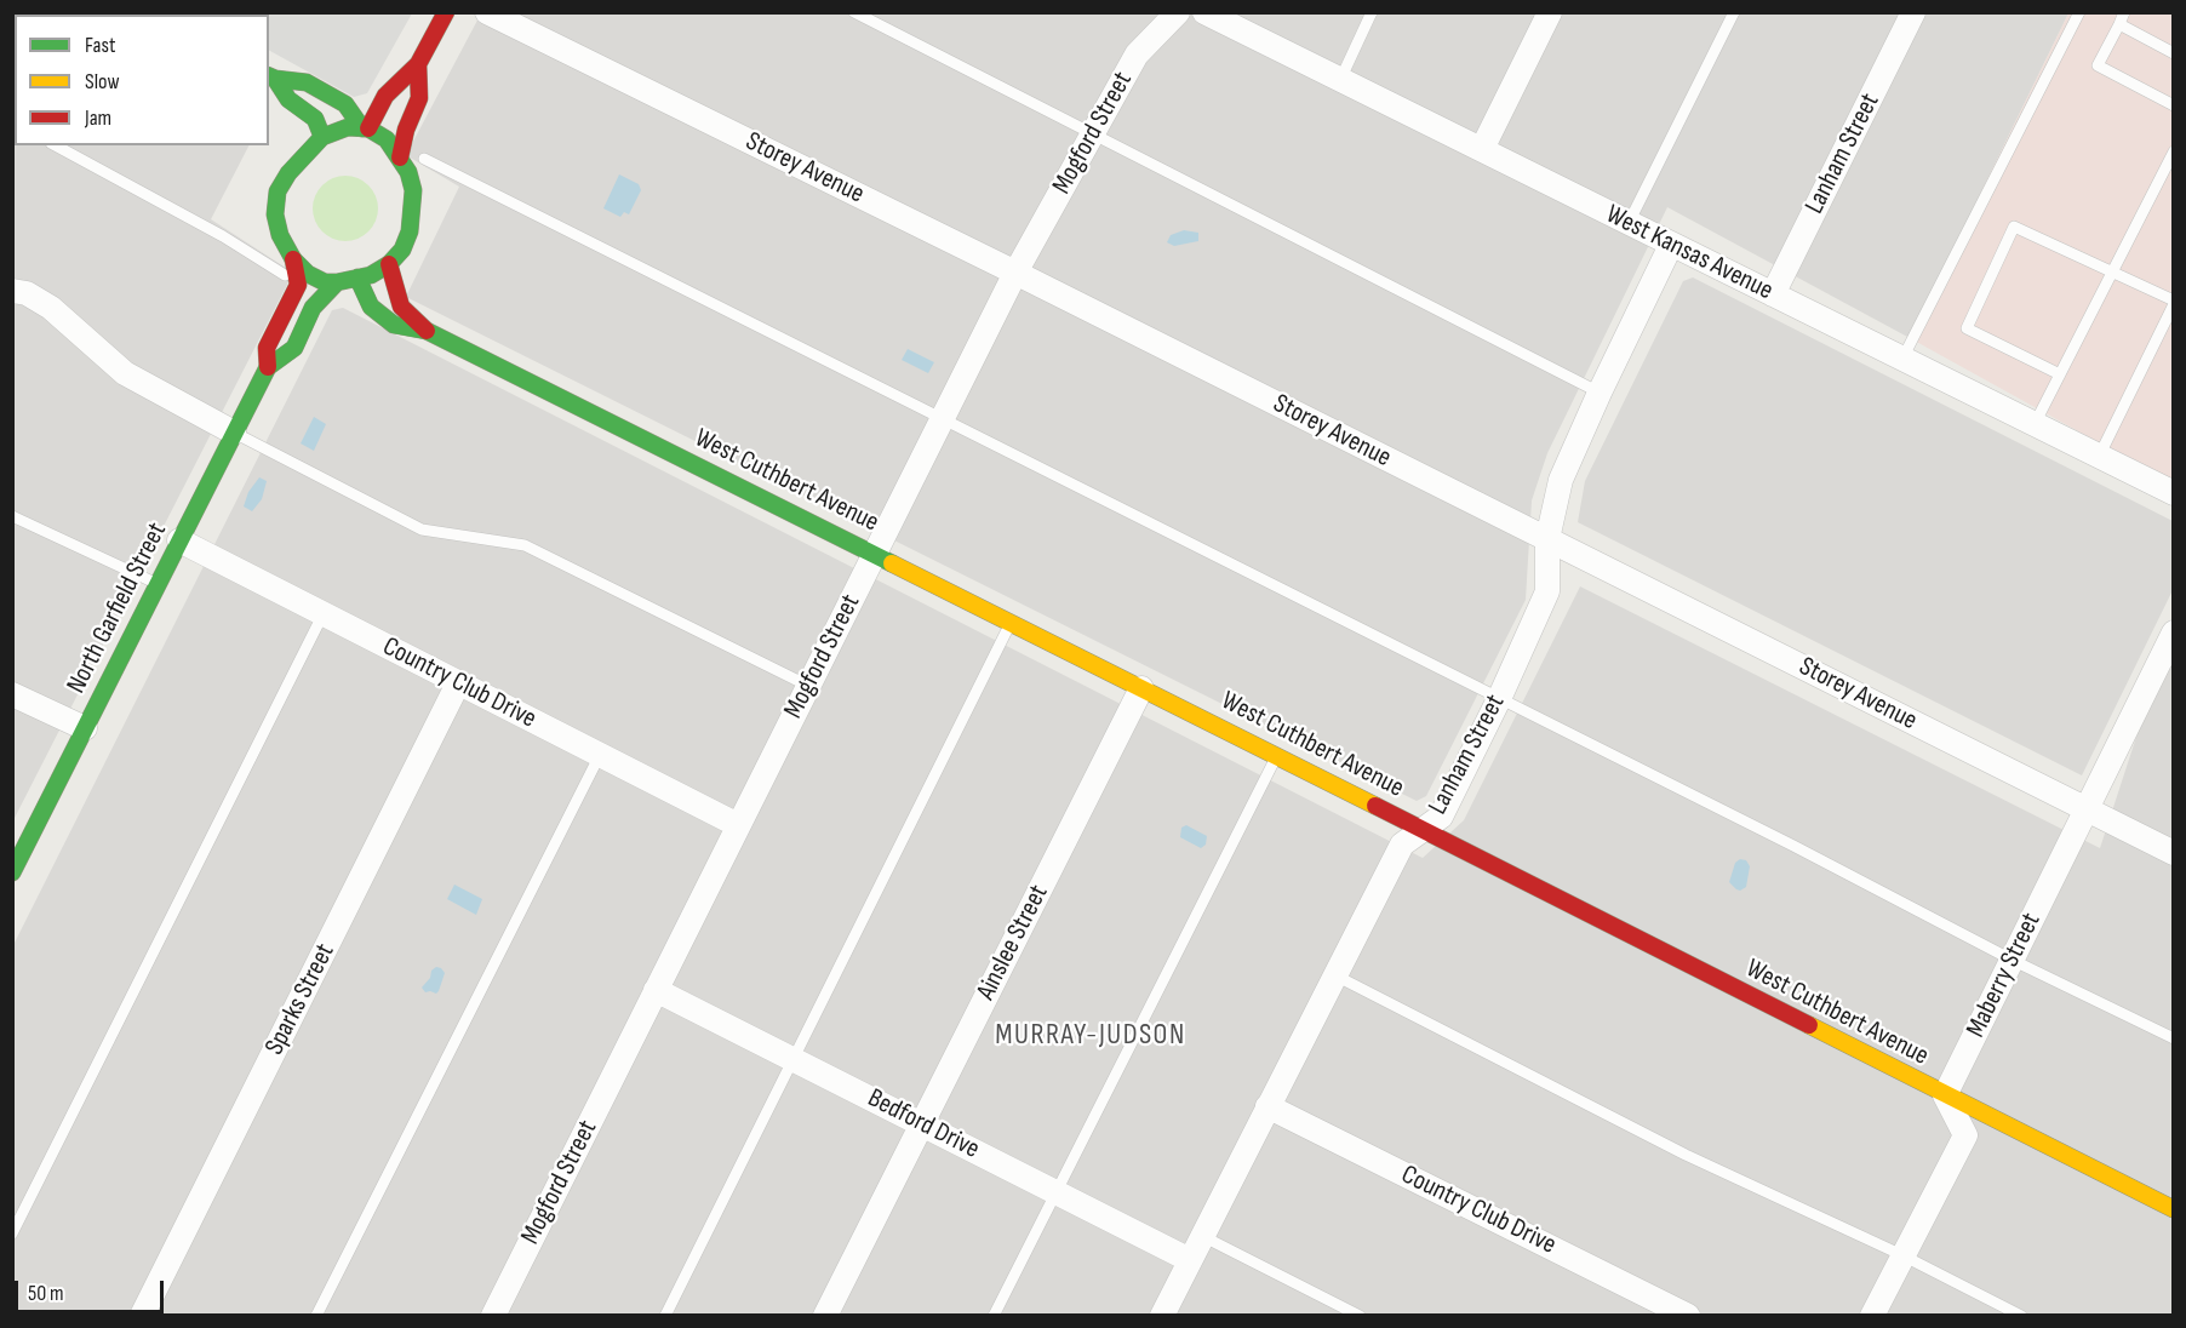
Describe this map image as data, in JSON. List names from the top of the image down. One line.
{"streets":{"street":["Mogford Street","Lanham Street","Storey Avenue","West Kansas Avenue","West Cuthbert Avenue","North Garfield Street","Country Club Drive","Ainslee Street","Maberry Street","Sparks Street","Bedford Drive"]},"crossings":[["Mogford Street","Storey Avenue"],["Mogford Street","West Cuthbert Avenue"],["Mogford Street","Country Club Drive"],["Mogford Street","Bedford Drive"],["Lanham Street","Storey Avenue"],["Lanham Street","West Kansas Avenue"],["Lanham Street","West Cuthbert Avenue"],["Lanham Street","Country Club Drive"],["Lanham Street","Bedford Drive"],["Storey Avenue","Maberry Street"],["West Cuthbert Avenue","Ainslee Street"],["West Cuthbert Avenue","Maberry Street"],["North Garfield Street","Country Club Drive"],["Country Club Drive","Sparks Street"],["Ainslee Street","Bedford Drive"]],"districts":["MURRAY-JUDSON"],"legend":["Fast","Slow","Jam"],"scale_bar":"50 m"}
